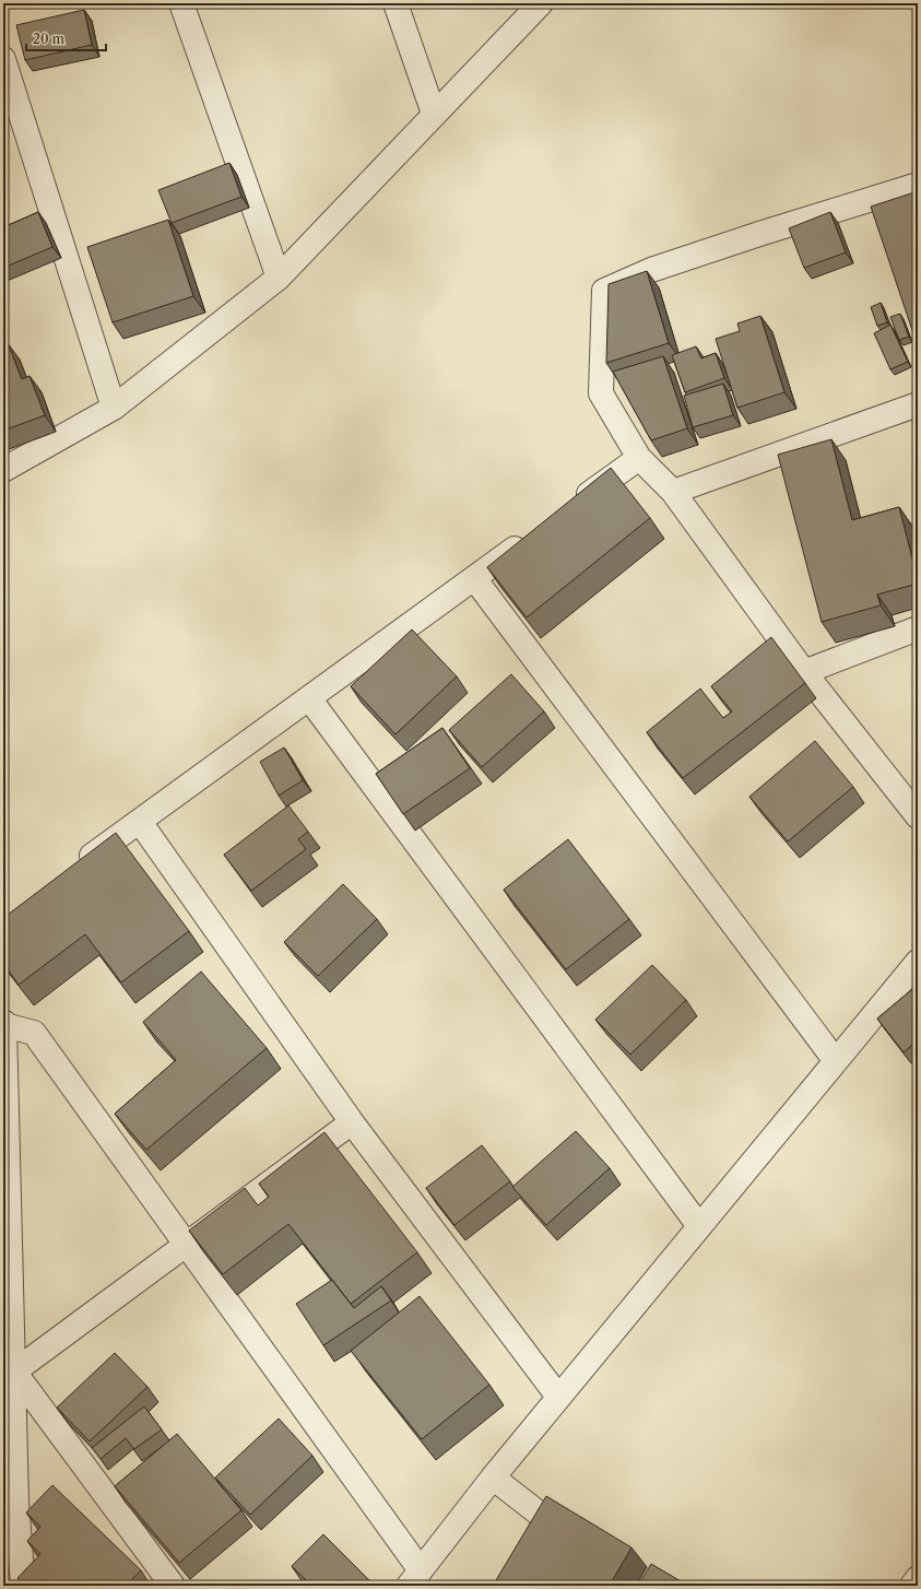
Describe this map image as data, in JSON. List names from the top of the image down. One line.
{"scale_bar":"20 m"}
